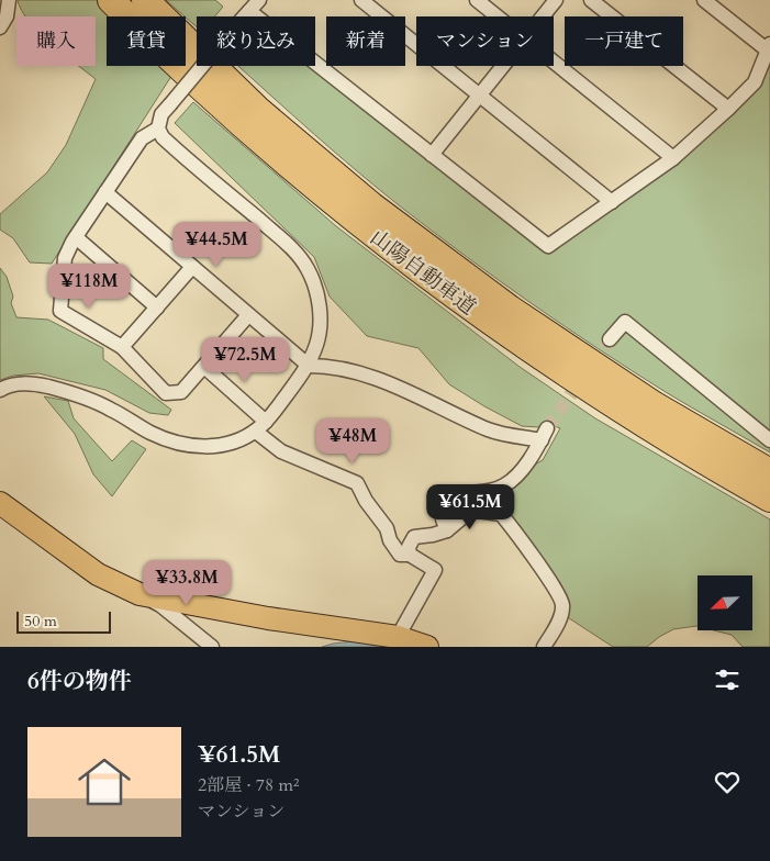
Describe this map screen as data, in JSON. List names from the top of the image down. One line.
{"streets":{"highway":["山陽自動車道"]},"scale_bar":"50 m","north":"bottom left","page":{"chip":["購入","賃貸","絞り込み","新着","マンション","一戸建て"],"price":["¥44.5M","¥118M","¥72.5M","¥48M","¥61.5M","¥33.8M"],"scale":"50 m","heading":"6件の物件","list":[{"name":"¥61.5M","note":"2部屋 · 78 m² · マンション"}]}}
